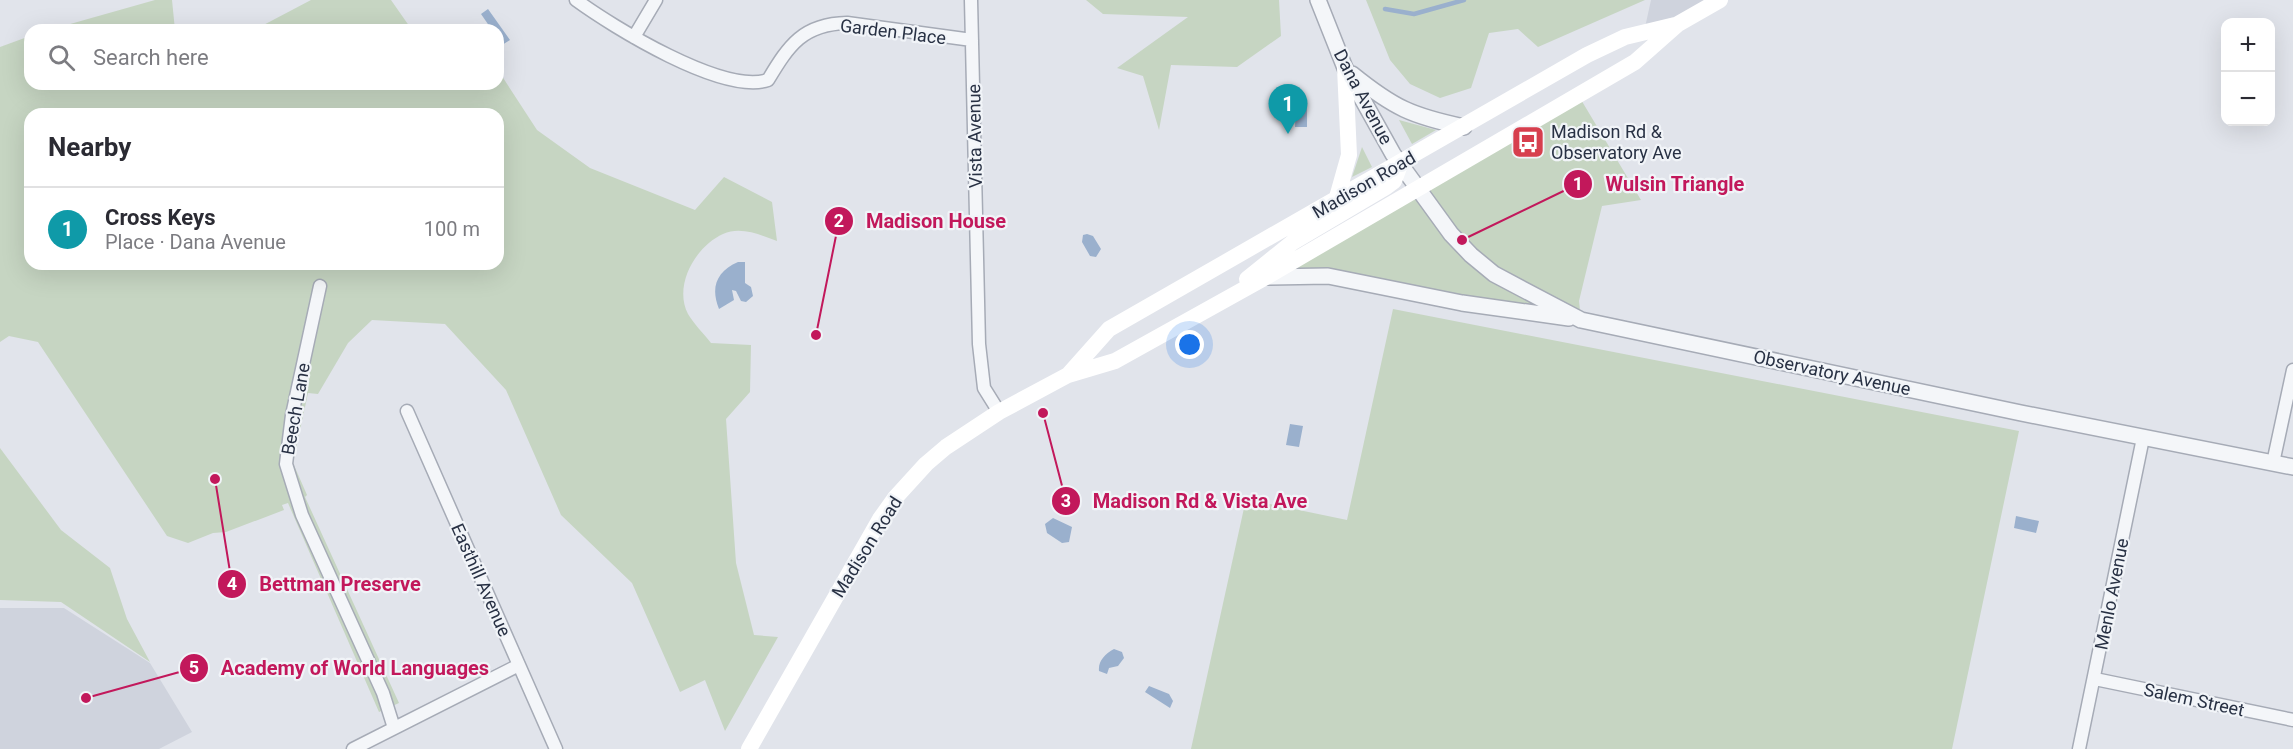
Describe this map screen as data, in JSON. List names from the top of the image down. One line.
{"streets":{"main road":["Madison Road"],"street":["Garden Place","Dana Avenue","Vista Avenue","Observatory Avenue","Beech Lane","Easthill Avenue","Menlo Avenue","Salem Street"]},"crossings":[["Garden Place","Vista Avenue"],["Dana Avenue","Madison Road"],["Dana Avenue","Observatory Avenue"],["Vista Avenue","Madison Road"],["Madison Road","Observatory Avenue"],["Observatory Avenue","Menlo Avenue"],["Menlo Avenue","Salem Street"]],"places":{"bus stop":["Madison Rd & Observatory Ave"],"other":["Wulsin Triangle","Madison House","Madison Rd & Vista Ave","Bettman Preserve","Academy of World Languages"]},"page":{"map_buttons":["+","−"],"search":"Search here","pins":"1","heading":"Nearby","list":[{"mark":"1","name":"Cross Keys","note":"Place · Dana Avenue","value":"100 m"}]}}
